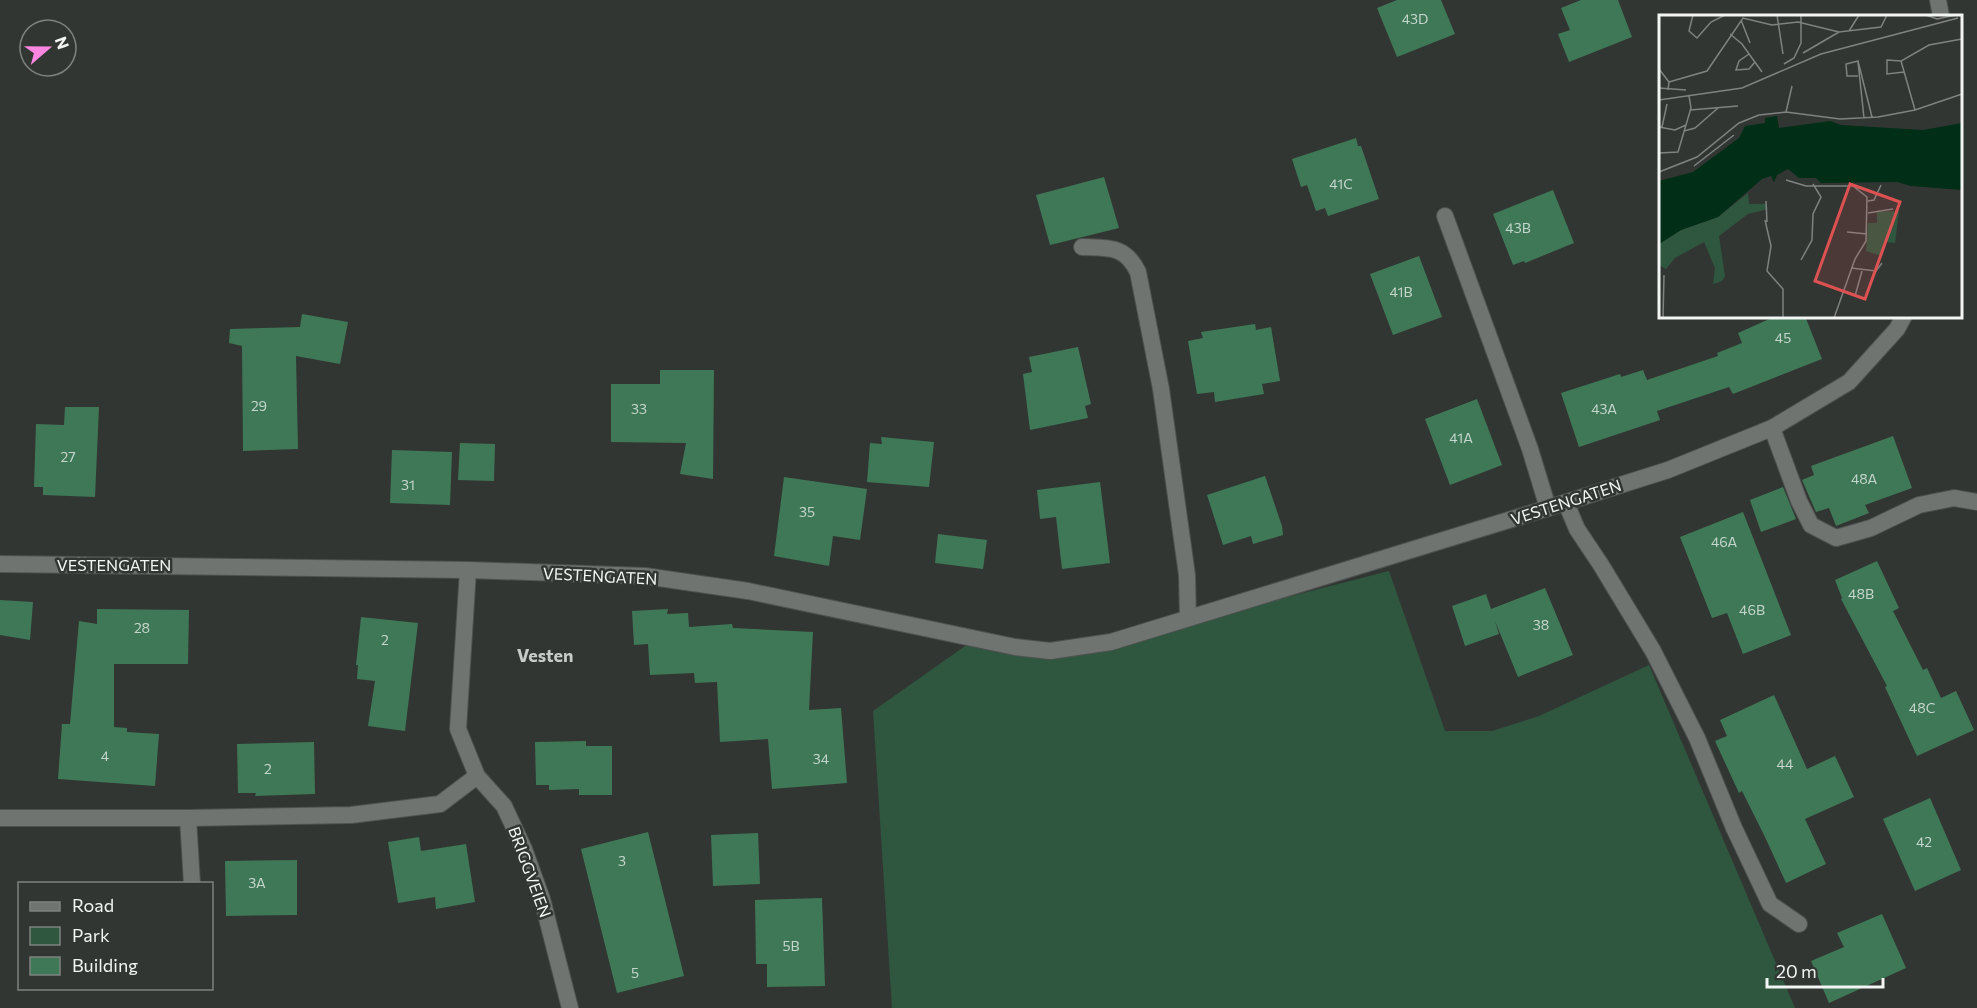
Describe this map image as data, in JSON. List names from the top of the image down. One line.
{"streets":{"street":["VESTENGATEN","BRIGGVEIEN"]},"crossings":[["VESTENGATEN","BRIGGVEIEN"]],"districts":["Vesten"],"house_numbers":["43D","41C","43B","41B","45","29","33","43A","41A","27","48A","31","35","46A","48B","46B","38","28","2","48C","4","34","44","2","42","3","3A","5B","5"],"legend":["Road","Park","Building"],"scale_bar":"20 m","north":"right"}
